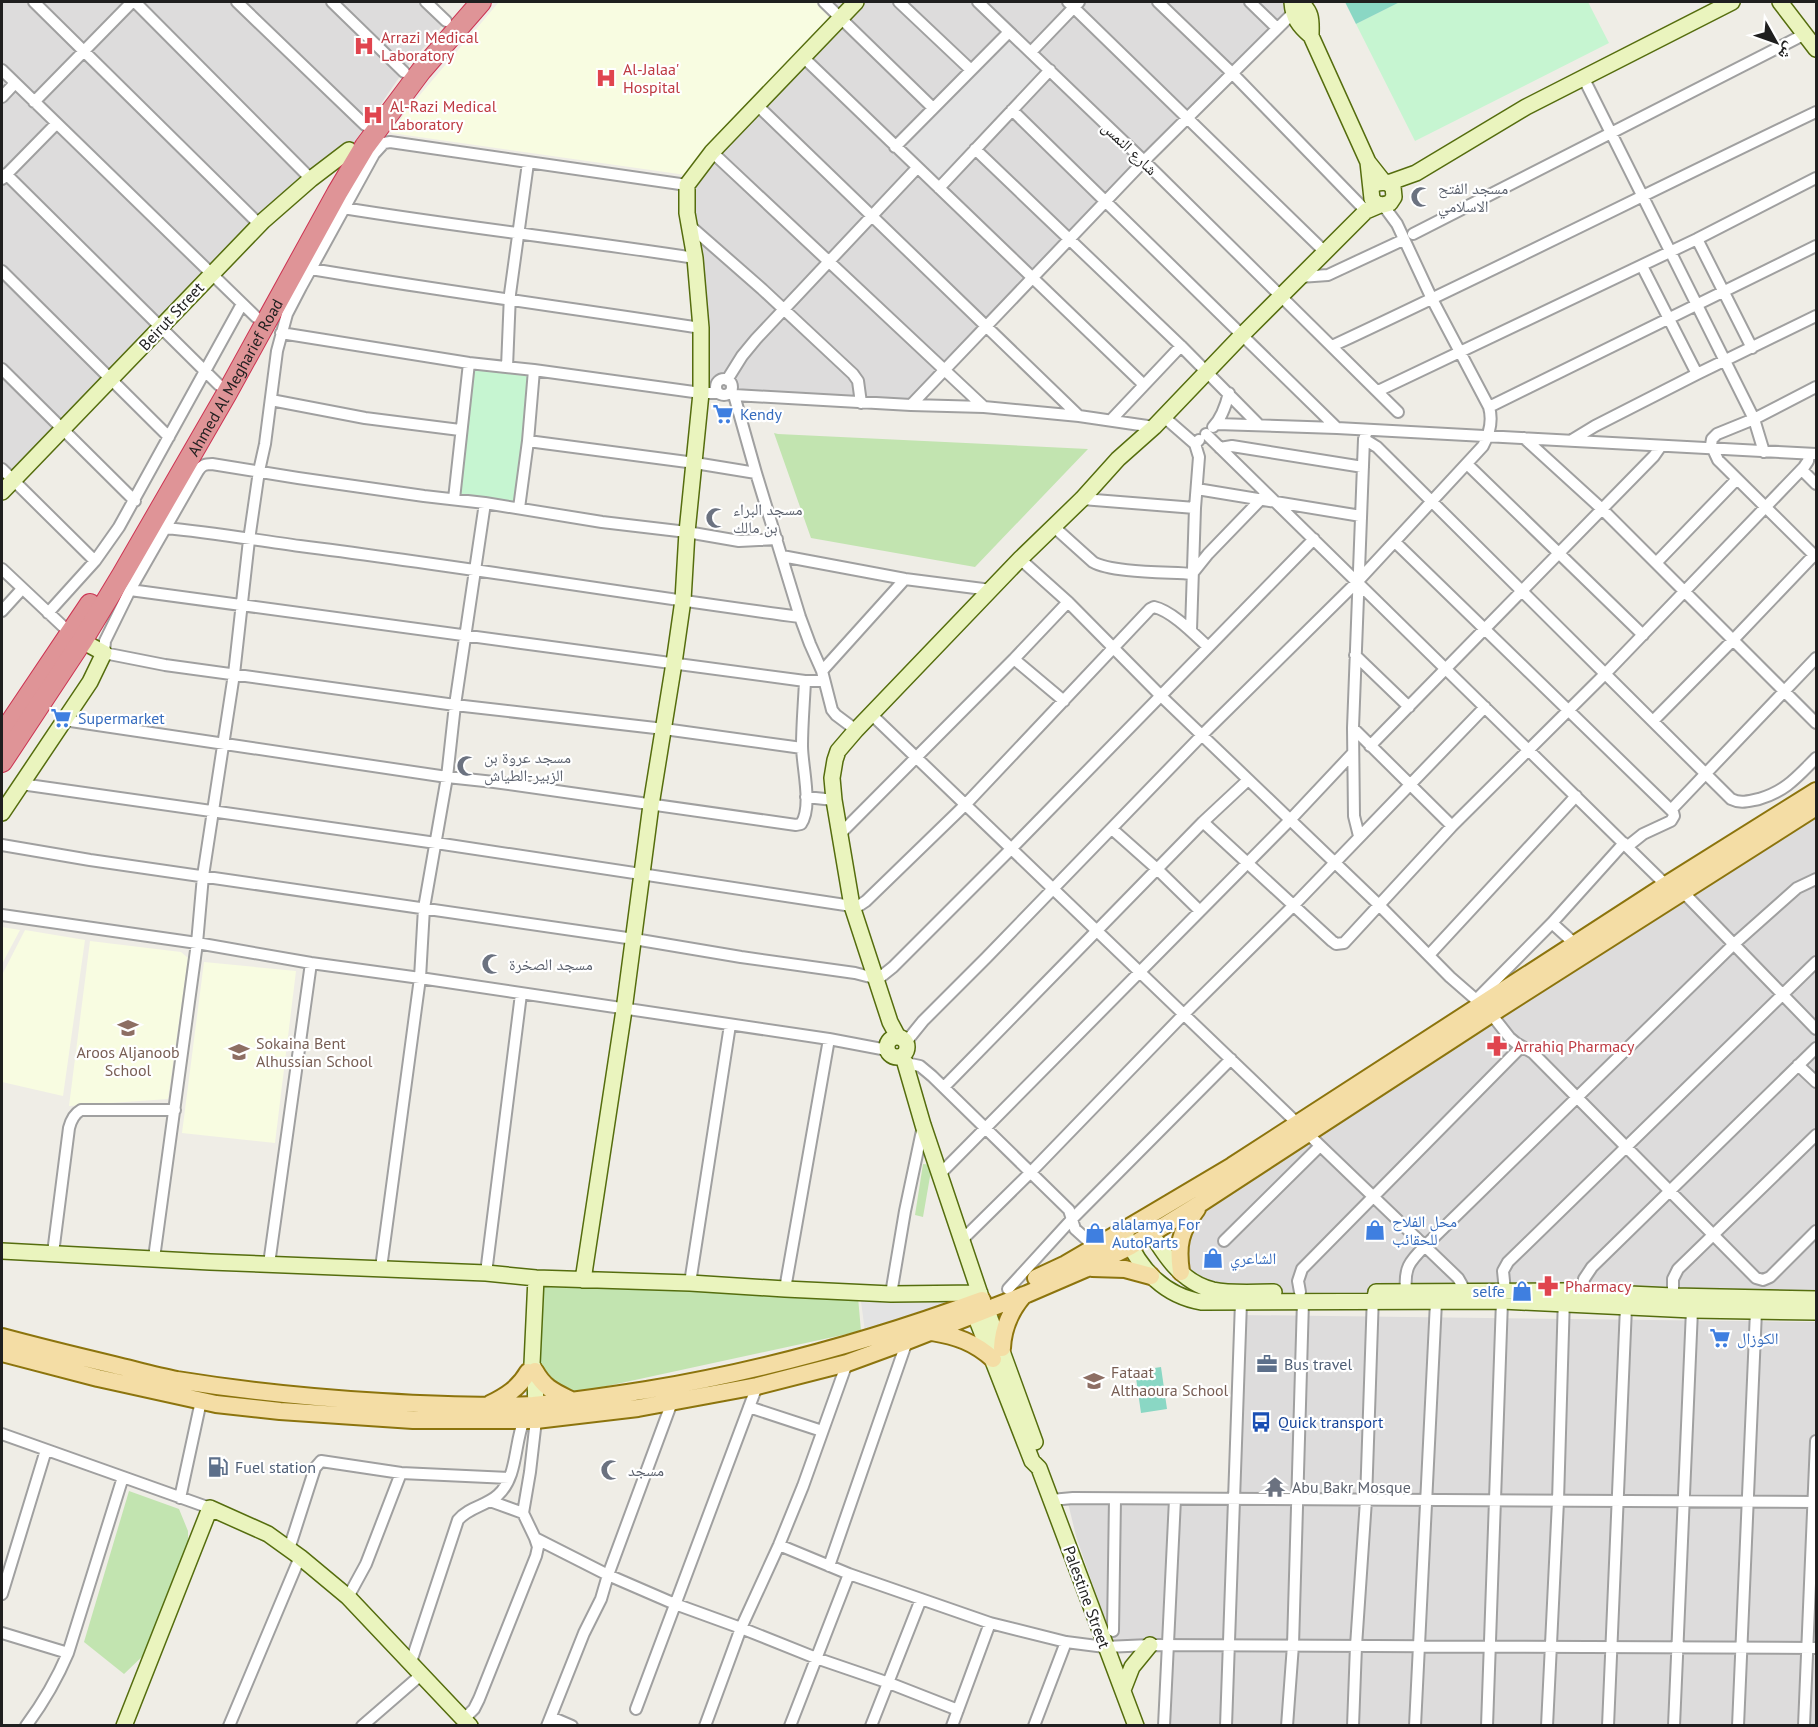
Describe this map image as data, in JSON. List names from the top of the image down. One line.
{"streets":{"highway":["Ahmed Al Megharief Road"],"street":["شارع النمس","Beirut Street","Palestine Street"]},"crossings":[["شارع النمس","Palestine Street"],["Beirut Street","Ahmed Al Megharief Road"]],"places":{"hospital":["Arrazi Medical Laboratory","Al-Jalaa' Hospital","Al-Razi Medical Laboratory"],"mosque":["مسجد الفتح الاسلامي","مسجد البراء بن مالك","مسجد عروة بن الزبير-الطياش","مسجد الصخرة","مسجد"],"supermarket":["Kendy","Supermarket","الكوزال"],"school or university":["Aroos Aljanoob School","Sokaina Bent Alhussian School","Fataat Althaoura School"],"pharmacy":["Arrahiq Pharmacy","Pharmacy"],"shop":["محل الفلاح للحقائب","alalamya For AutoParts","الشاعري","selfe"],"office":["Bus travel"],"bus stop":["Quick transport"],"fuel station":["Fuel station"],"temple":["Abu Bakr Mosque"]},"north":"bottom right"}
